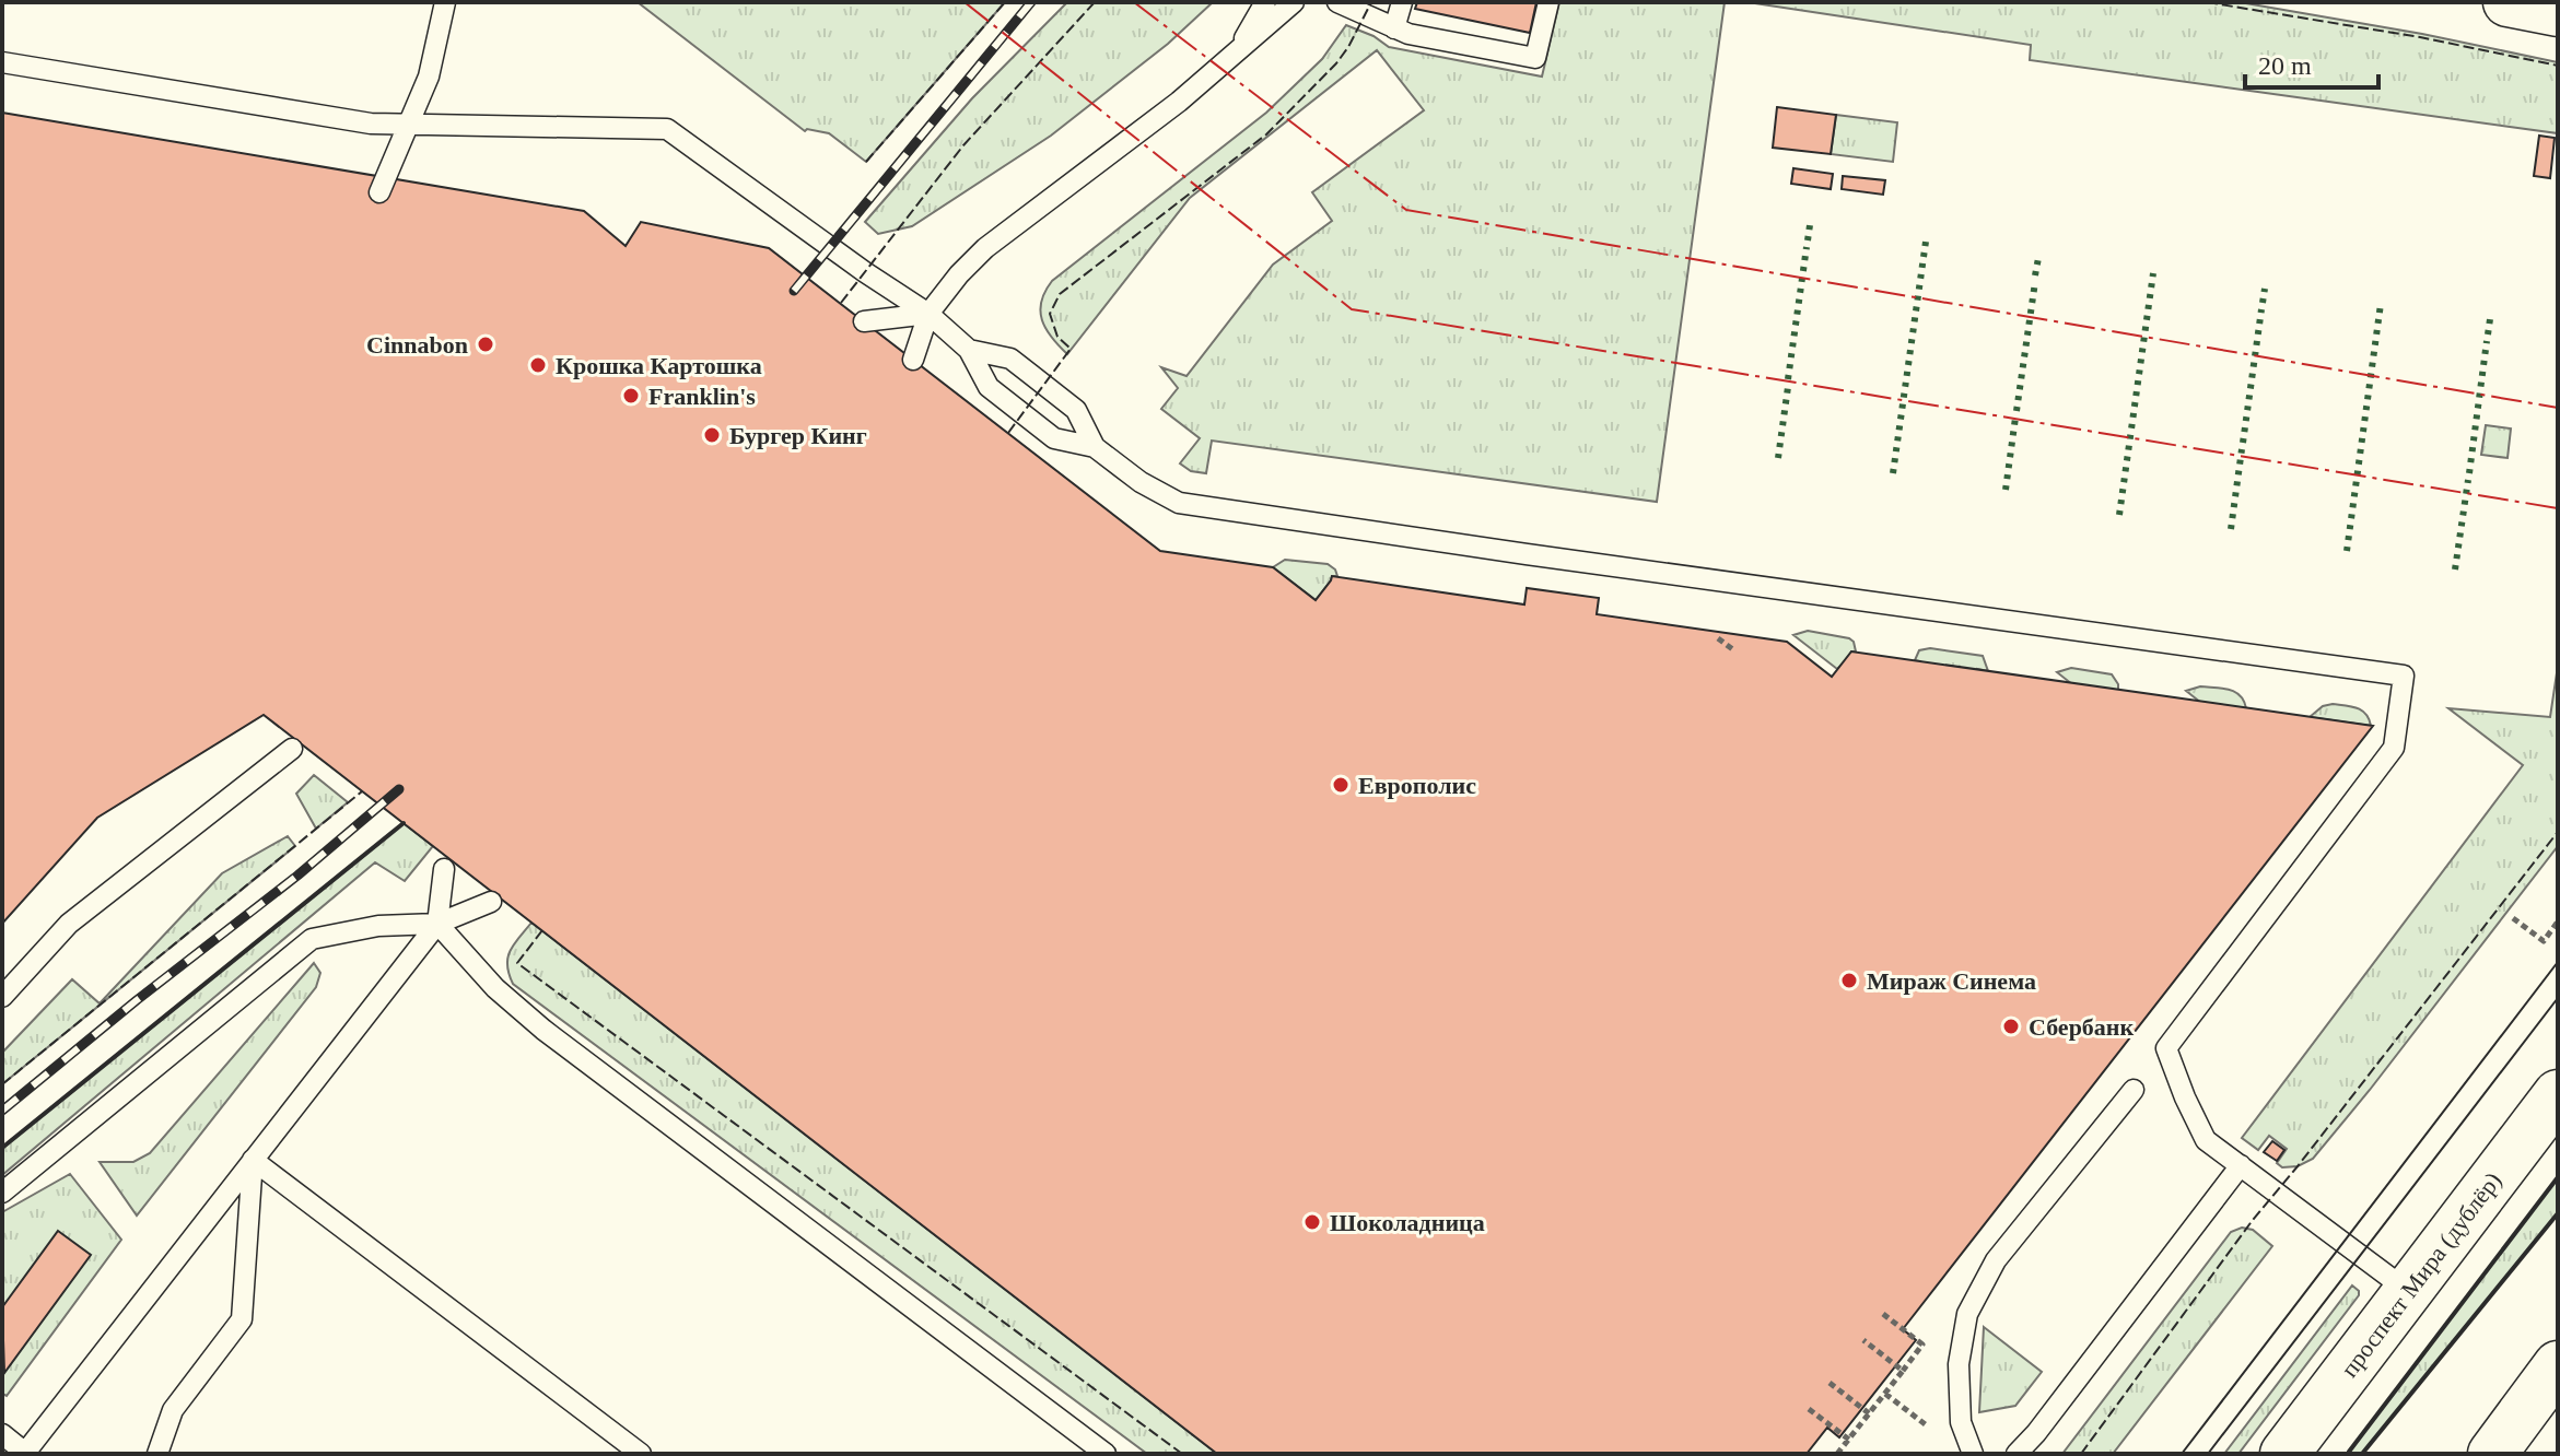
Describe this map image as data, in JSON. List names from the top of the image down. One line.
{"streets":{"main road":["проспект Мира (дублёр)"]},"places":["Cinnabon","Крошка Картошка","Franklin's","Бургер Кинг","Европолис","Мираж Синема","Сбербанк","Шоколадница"],"scale_bar":"20 m"}
